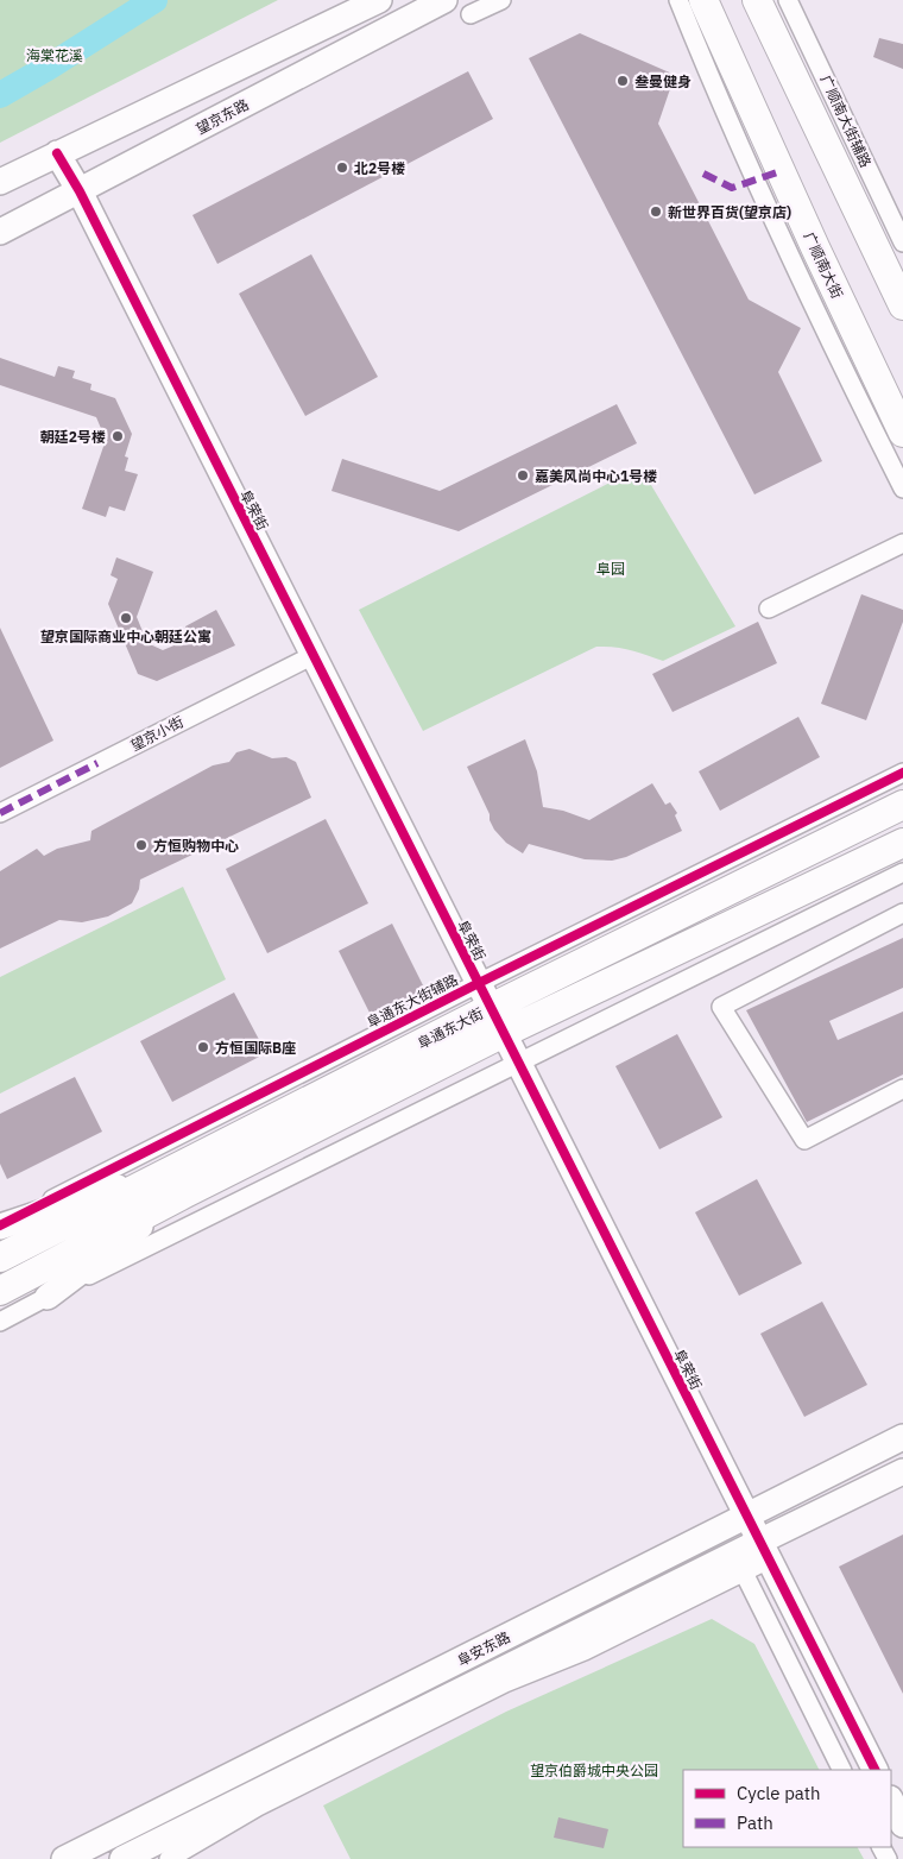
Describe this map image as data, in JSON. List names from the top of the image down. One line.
{"streets":{"main road":["广顺南大街","阜通东大街"],"street":["望京东路","广顺南大街辅路","阜荣街","望京小街","阜通东大街辅路","阜安东路"]},"crossings":[["望京东路","阜荣街"],["阜荣街","望京小街"],["阜荣街","阜通东大街辅路"],["阜荣街","阜通东大街"],["阜荣街","阜安东路"]],"parks":["海棠花溪","阜园","望京伯爵城中央公园"],"places":["叁曼健身","北2号楼","新世界百货(望京店)","朝廷2号楼","嘉美风尚中心1号楼","望京国际商业中心朝廷公寓","方恒购物中心","方恒国际B座"],"legend":["Cycle path","Path"]}
